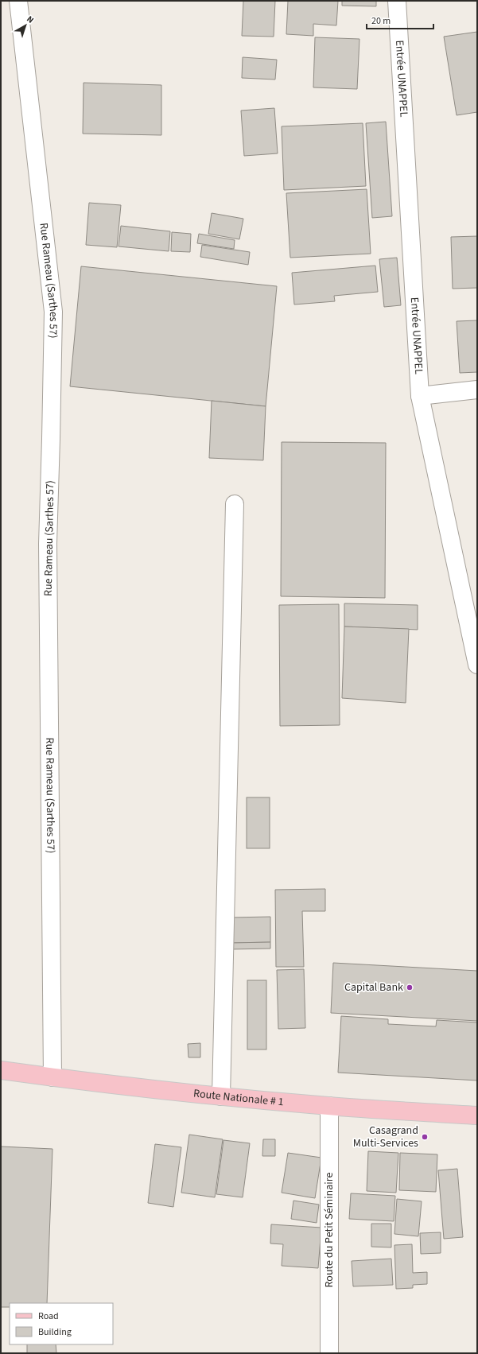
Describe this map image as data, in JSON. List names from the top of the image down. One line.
{"streets":{"main road":["Route Nationale # 1"],"street":["Entrée UNAPPEL","Rue Rameau (Sarthes 57)","Route du Petit Séminaire"]},"crossings":[["Rue Rameau (Sarthes 57)","Route Nationale # 1"],["Route Nationale # 1","Route du Petit Séminaire"]],"places":["Capital Bank","Casagrand Multi-Services"],"legend":["Road","Building"],"scale_bar":"20 m","north":"top right"}
